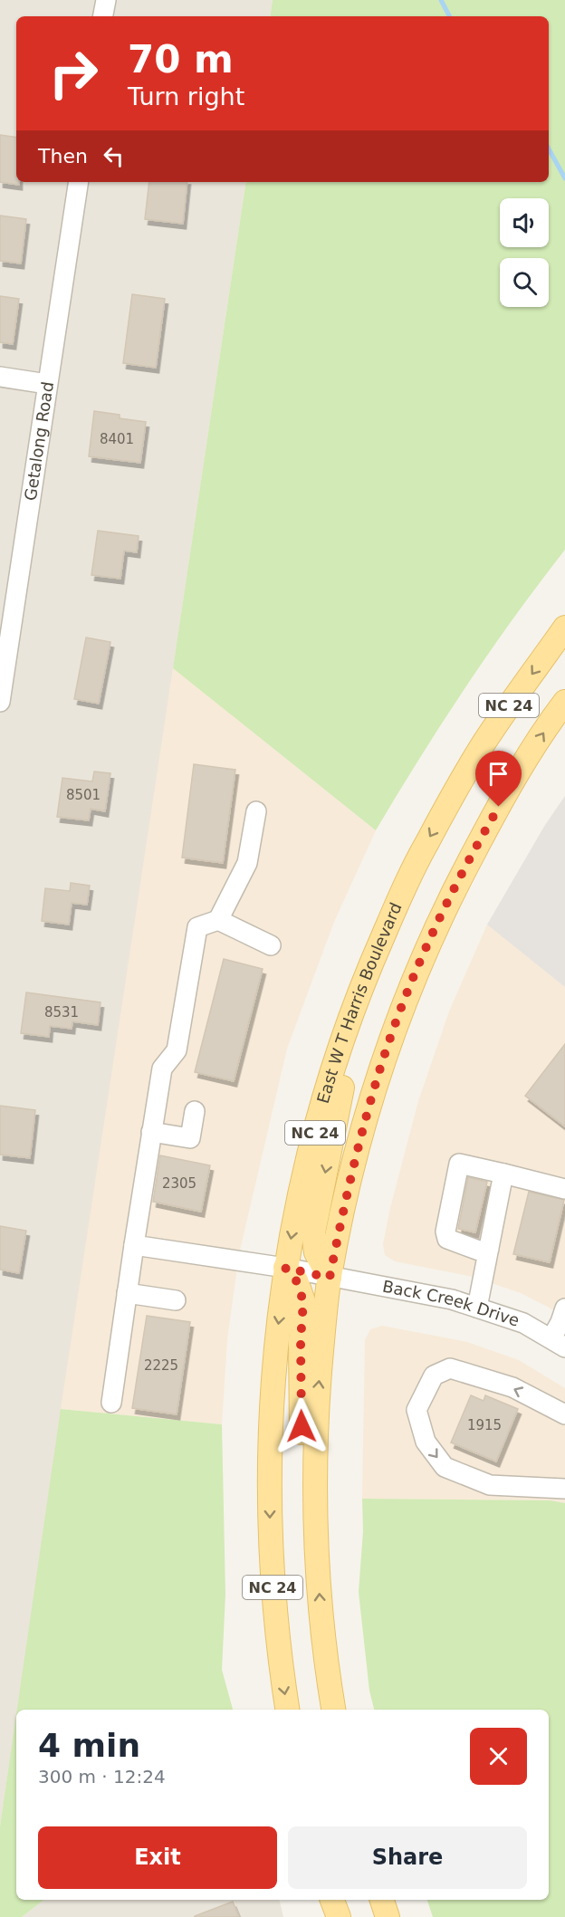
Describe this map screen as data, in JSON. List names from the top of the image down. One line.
{"streets":{"main road":["NC 24","East W T Harris Boulevard"],"street":["Getalong Road","Back Creek Drive"]},"crossings":[["NC 24","Back Creek Drive"],["East W T Harris Boulevard","Back Creek Drive"]],"house_numbers":["8401","8501","8531","2305","2225","1915"],"page":{"turn":["70 m","Turn right"],"then":"Then","heading":["4 min","300 m · 12:24"],"buttons":["Exit","Share"]}}
